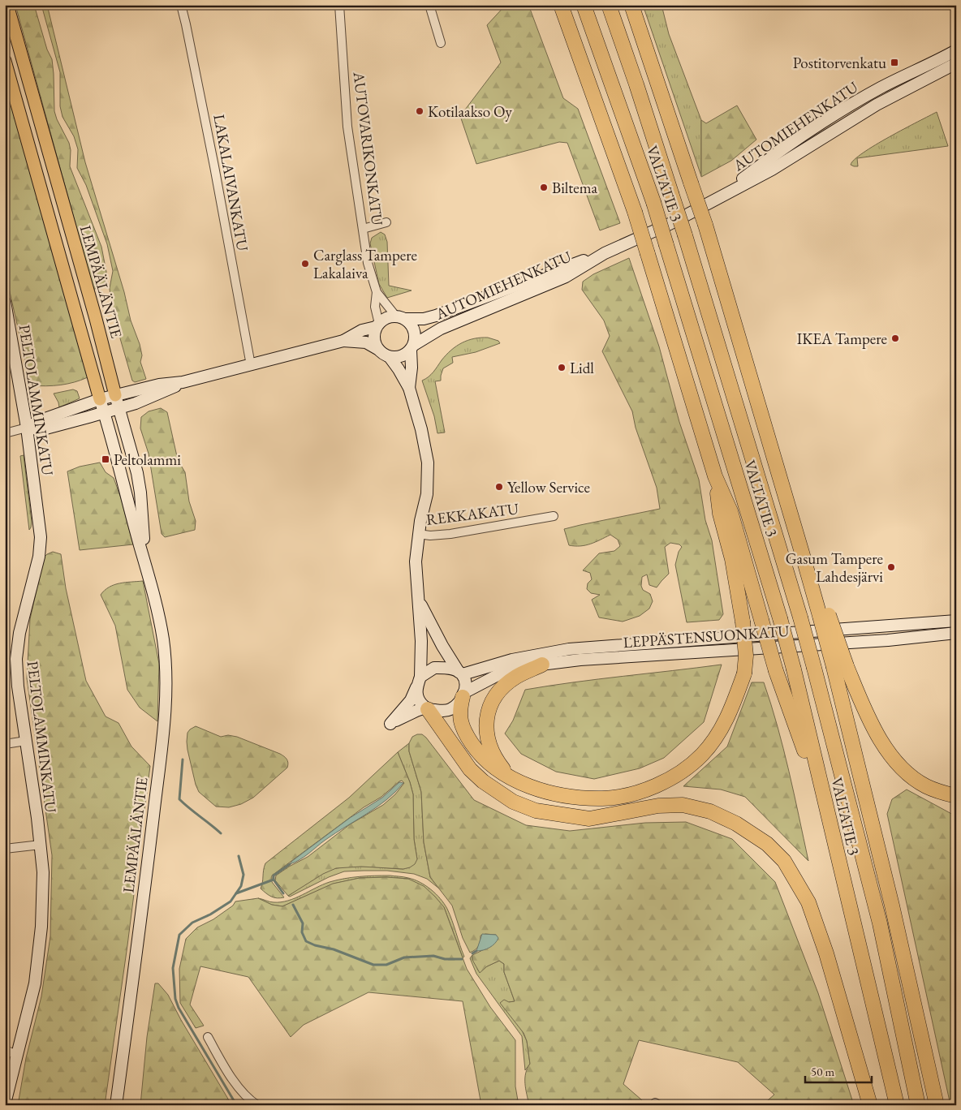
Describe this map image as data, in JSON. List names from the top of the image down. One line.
{"streets":{"highway":["VALTATIE 3"],"main road":["AUTOMIEHENKATU","LEMPÄÄLÄNTIE","PELTOLAMMINKATU","LEPPÄSTENSUONKATU"],"street":["AUTOVARIKONKATU","LAKALAIVANKATU","REKKAKATU"]},"crossings":[["AUTOMIEHENKATU","AUTOVARIKONKATU"]],"places":{"transit":["Postitorvenkatu","Peltolammi"],"other":["Kotilaakso Oy","Biltema","Carglass Tampere Lakalaiva","IKEA Tampere","Lidl","Yellow Service","Gasum Tampere Lahdesjärvi"]},"scale_bar":"50 m"}
